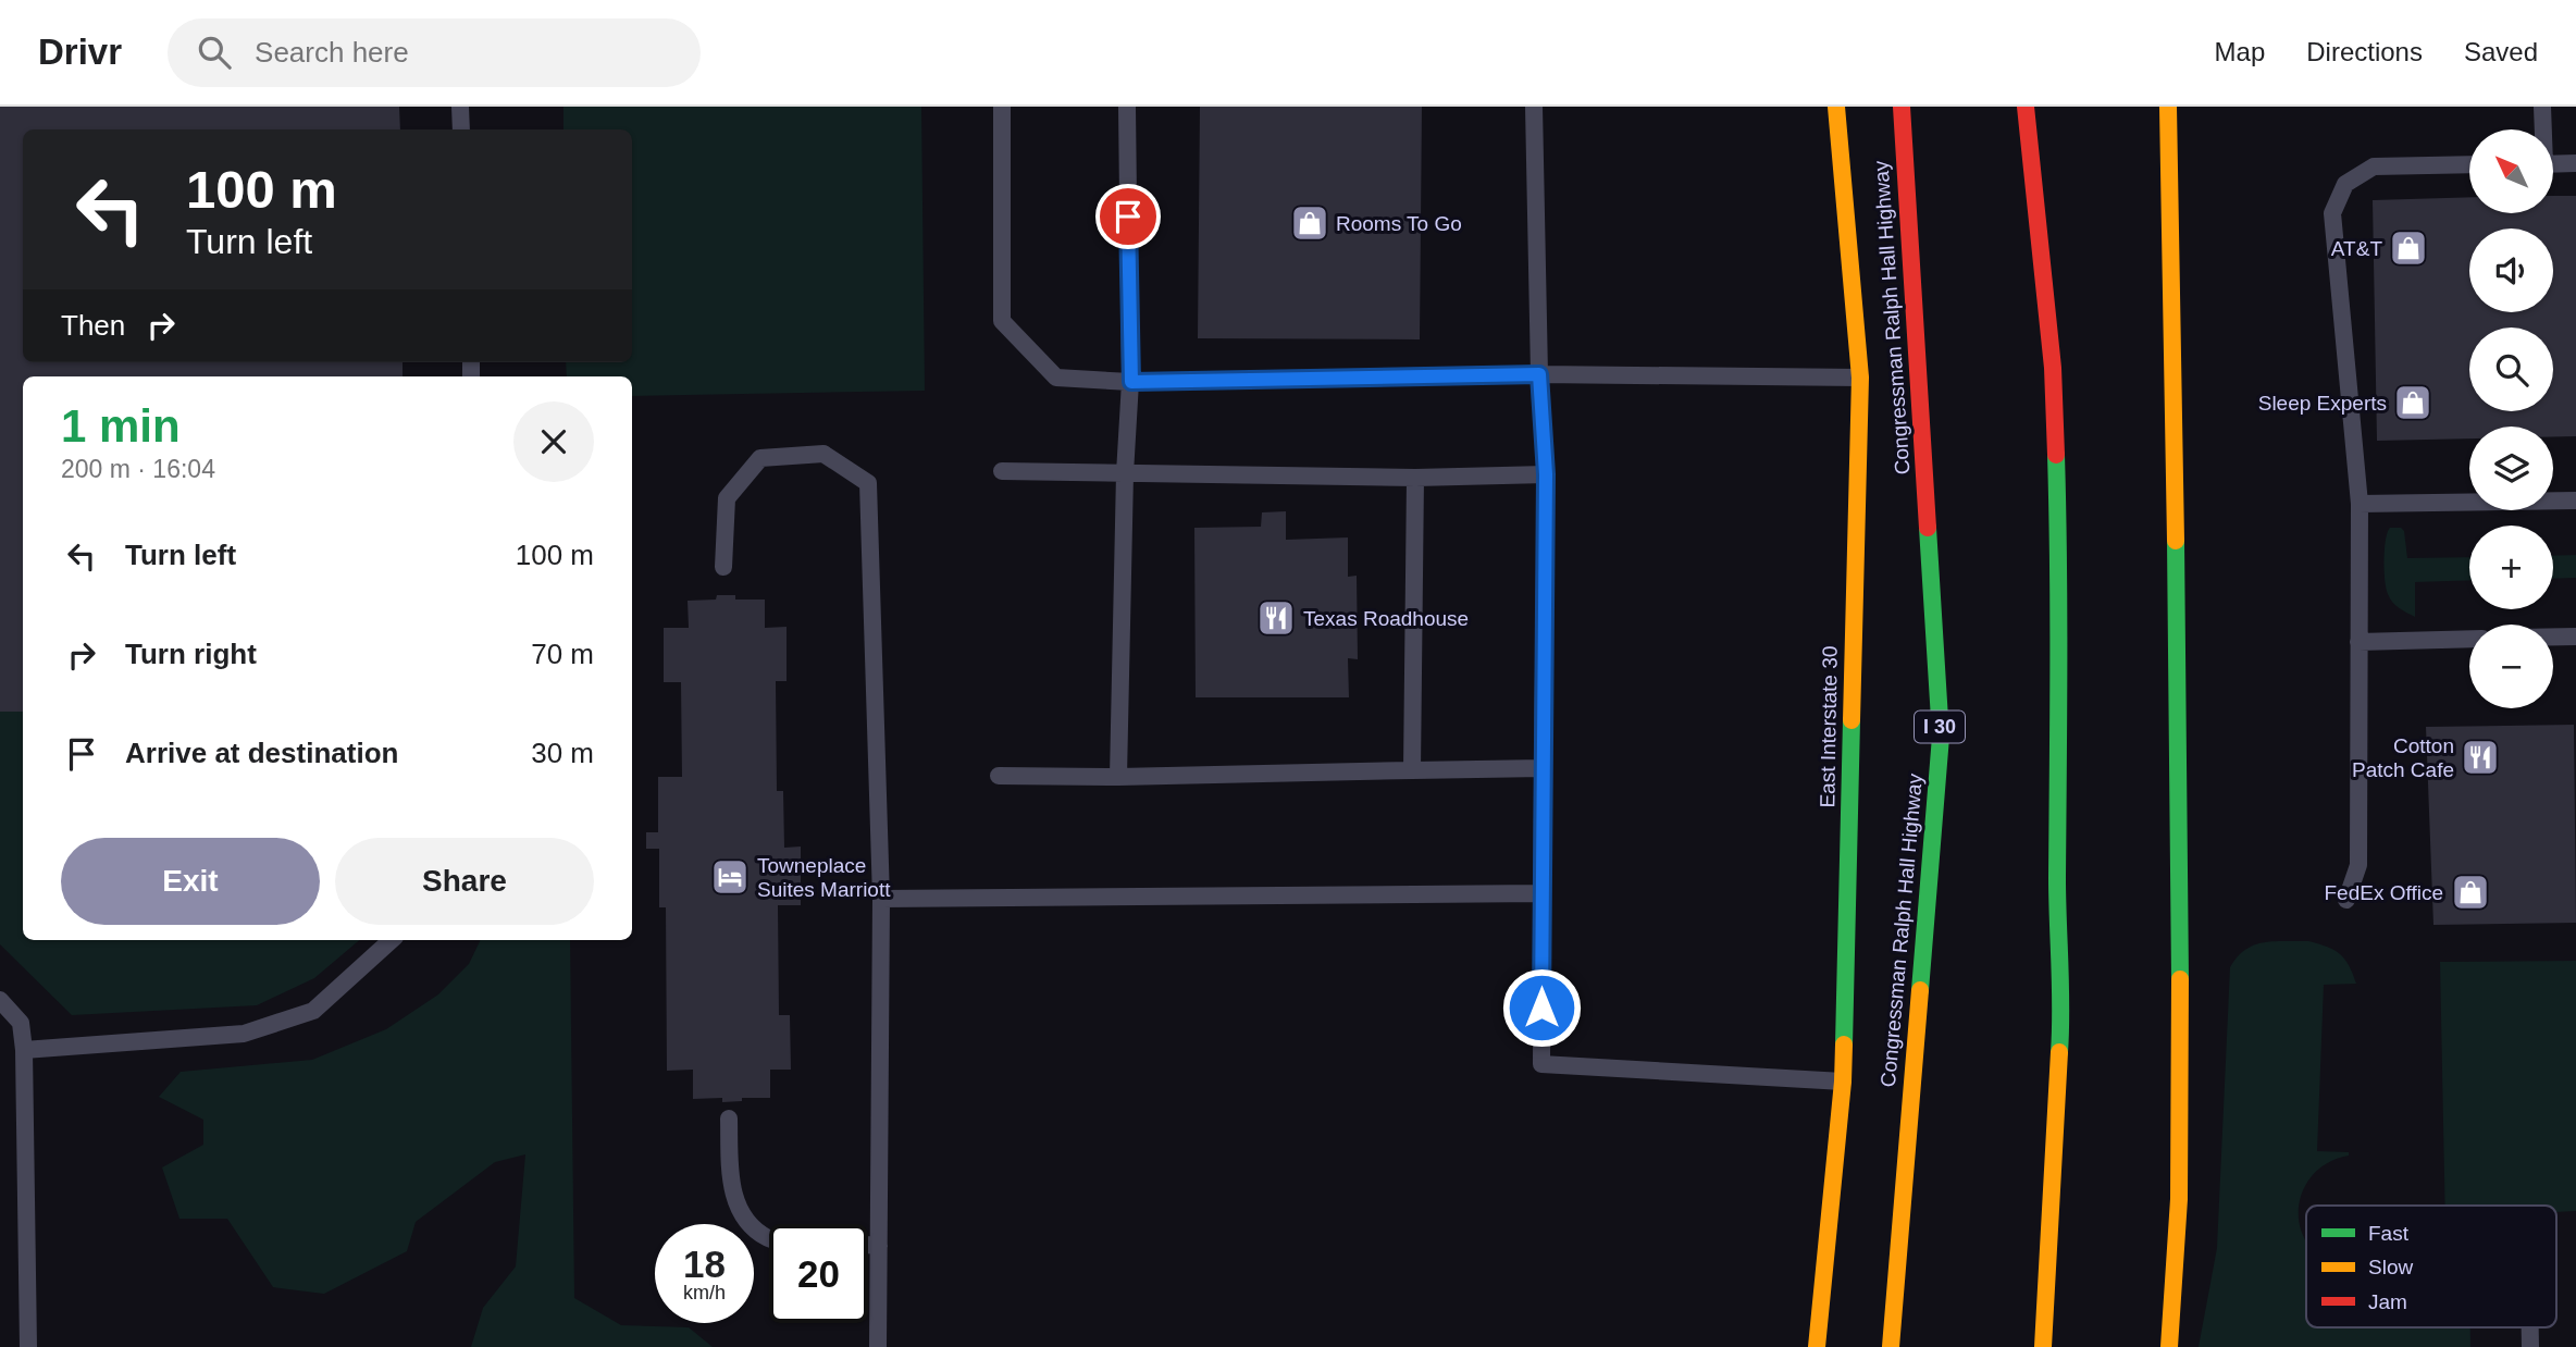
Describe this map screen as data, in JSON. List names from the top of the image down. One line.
{"streets":{"main road":["Congressman Ralph Hall Highway","East Interstate 30","I 30"]},"places":{"shop":["Rooms To Go","AT&T","Sleep Experts","FedEx Office"],"restaurant":["Texas Roadhouse","Cotton Patch Cafe"],"hotel":["Towneplace Suites Marriott"]},"legend":["Fast","Slow","Jam"],"north":"top left","page":{"header":"Drivr","search":"Search here","nav":["Map","Directions","Saved"],"map_buttons":["+","−"],"turn":["100 m","Turn left"],"then":"Then","heading":["1 min","200 m · 16:04"],"list":[{"name":"Turn left","value":"100 m"},{"name":"Turn right","value":"70 m"},{"name":"Arrive at destination","value":"30 m"}],"buttons":["Exit","Share"],"speed":"18 km/h","limit":"20"}}
